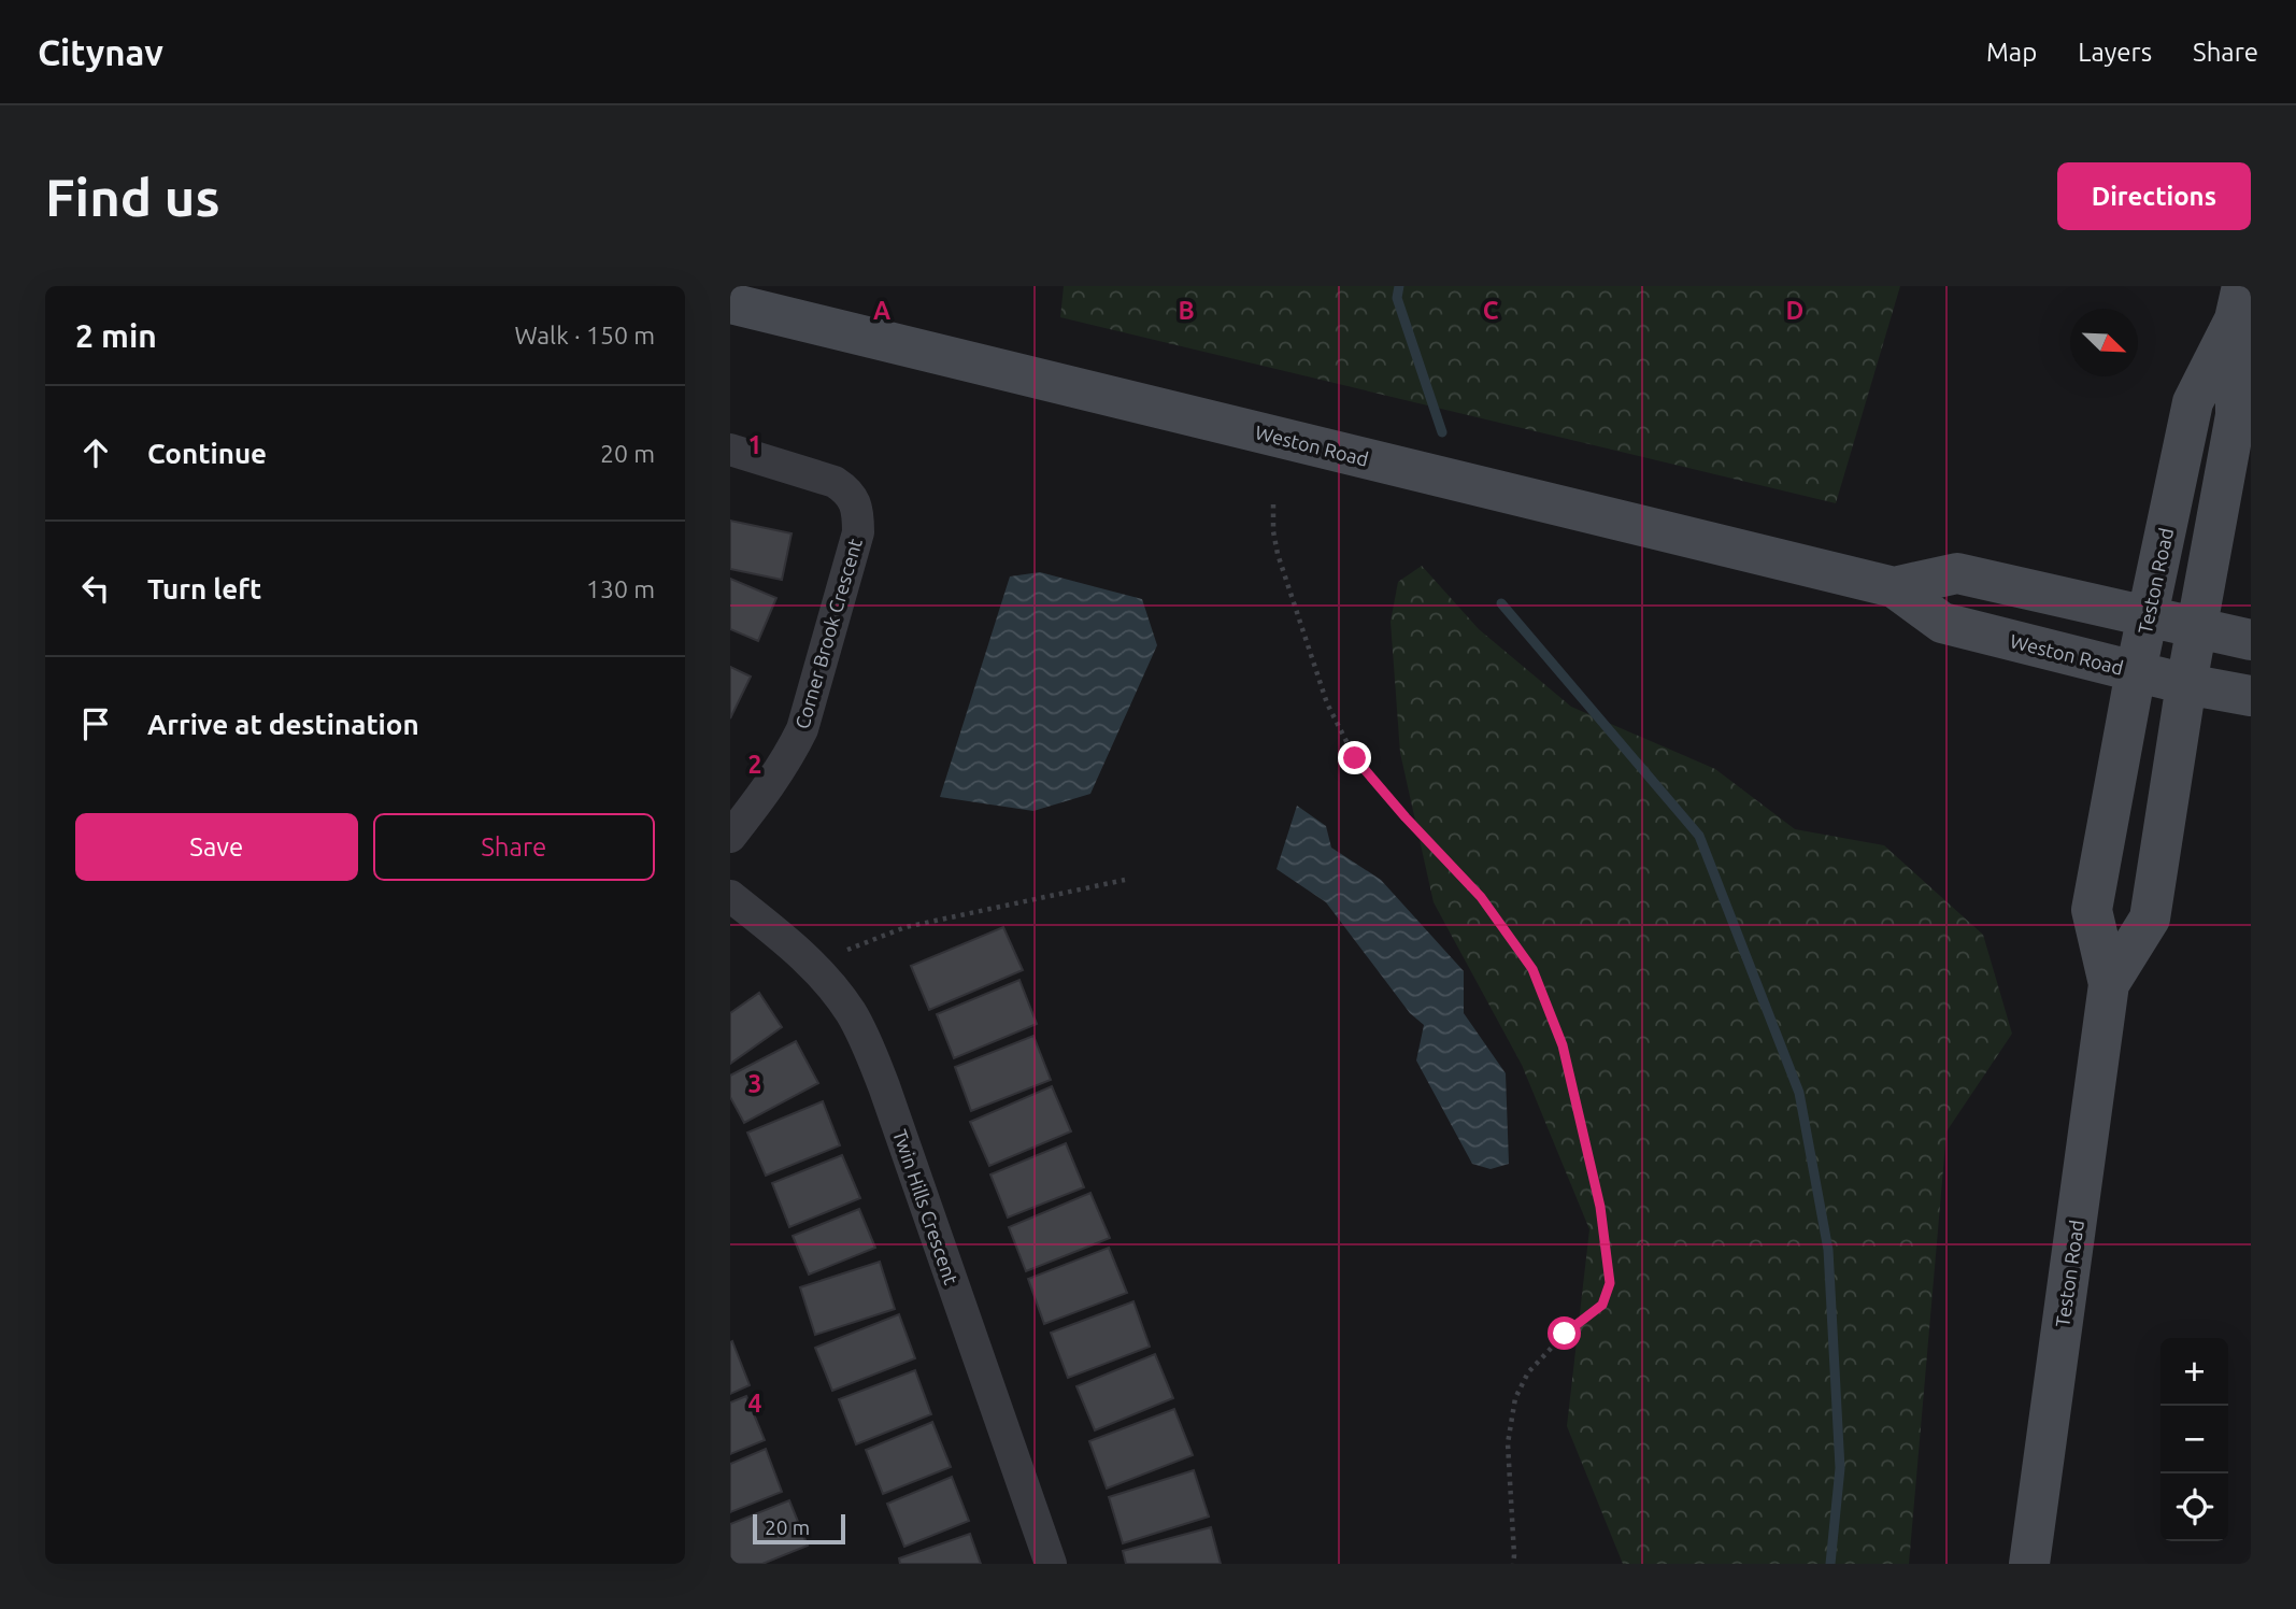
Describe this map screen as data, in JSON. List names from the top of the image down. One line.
{"streets":{"main road":["Weston Road","Teston Road"],"street":["Corner Brook Crescent","Twin Hills Crescent"]},"crossings":[["Weston Road","Teston Road"]],"scale_bar":"20 m","north":"bottom right","page":{"header":"Citynav","nav":["Map","Layers","Share"],"buttons":["Directions",["Save","Share"]],"title":"Find us","heading":["2 min","Walk · 150 m"],"list":[["Continue","20 m"],["Turn left","130 m"],"Arrive at destination"],"map_buttons":["+","−"],"scale":"20 m"},"grid":{"columns":["A","B","C","D"],"rows":["1","2","3","4"]}}
